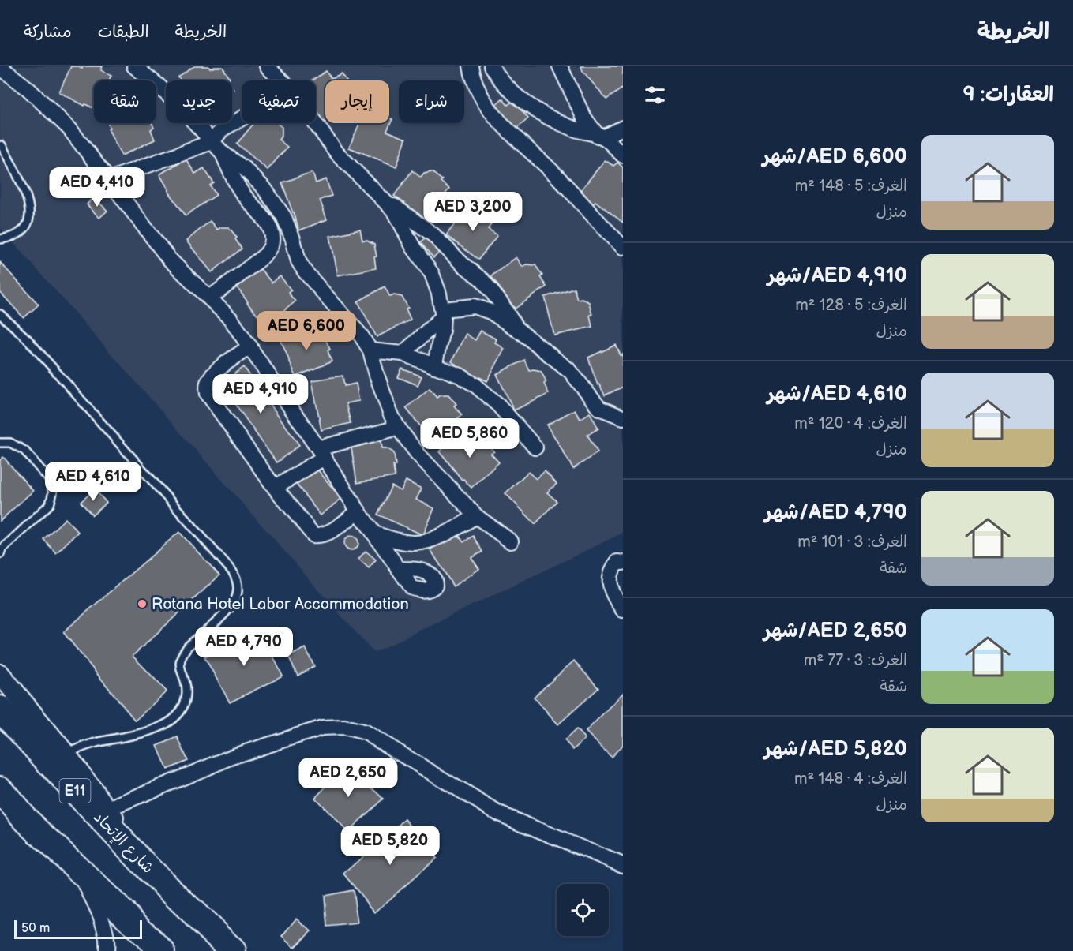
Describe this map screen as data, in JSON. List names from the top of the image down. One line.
{"streets":{"highway":["E11","شارع الإتحاد"]},"places":["Rotana Hotel Labor Accommodation"],"scale_bar":"50 m","page":{"header":"الخريطة","nav":["الخريطة","الطبقات","مشاركة"],"heading":"العقارات: 9","chip":["شراء","إيجار","تصفية","جديد","شقة"],"list":[{"name":"AED 6,600/شهر","note":"الغرف: 5 · 148 m² · منزل"},{"name":"AED 4,910/شهر","note":"الغرف: 5 · 128 m² · منزل"},{"name":"AED 4,610/شهر","note":"الغرف: 4 · 120 m² · منزل"},{"name":"AED 4,790/شهر","note":"الغرف: 3 · 101 m² · شقة"},{"name":"AED 2,650/شهر","note":"الغرف: 3 · 77 m² · شقة"},{"name":"AED 5,820/شهر","note":"الغرف: 4 · 148 m² · منزل"}],"price":["AED 4,410","AED 3,200","AED 6,600","AED 4,910","AED 5,860","AED 4,610","AED 4,790","AED 2,650","AED 5,820"],"scale":"50 m"}}
